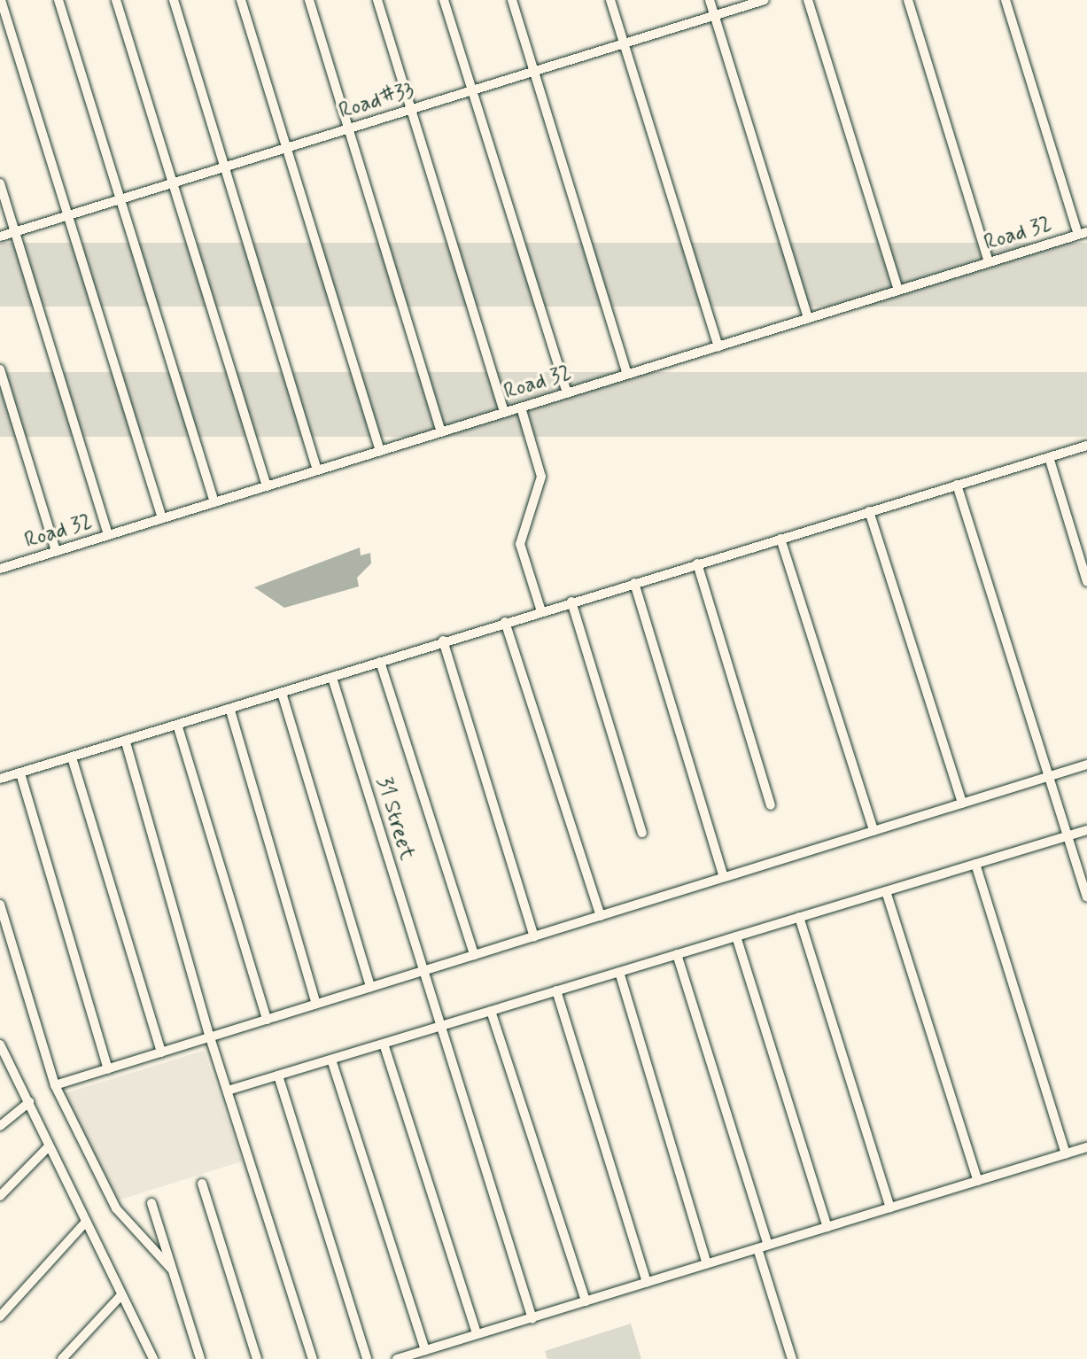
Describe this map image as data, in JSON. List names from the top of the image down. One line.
{"streets":{"street":["Road#33","Road 32","31 Street"]}}
